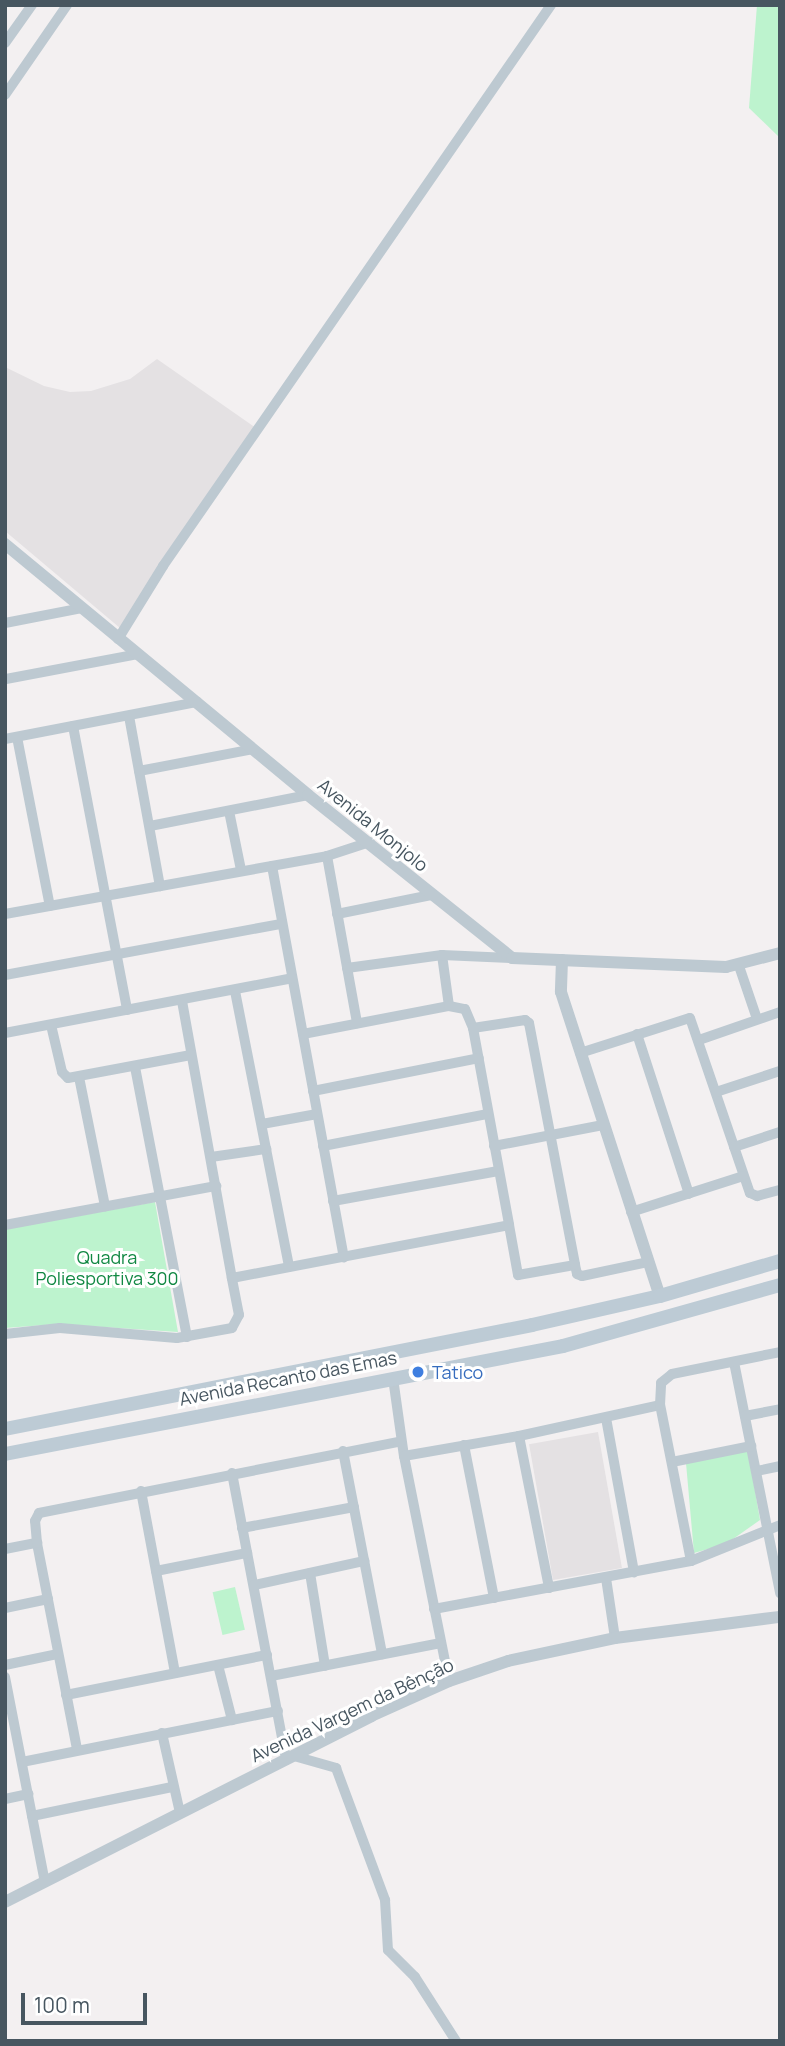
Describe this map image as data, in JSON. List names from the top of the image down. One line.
{"streets":{"main road":["Avenida Recanto das Emas"],"street":["Avenida Monjolo","Avenida Vargem da Bênção"]},"parks":["Quadra Poliesportiva 300"],"places":["Tatico"],"scale_bar":"100 m"}
